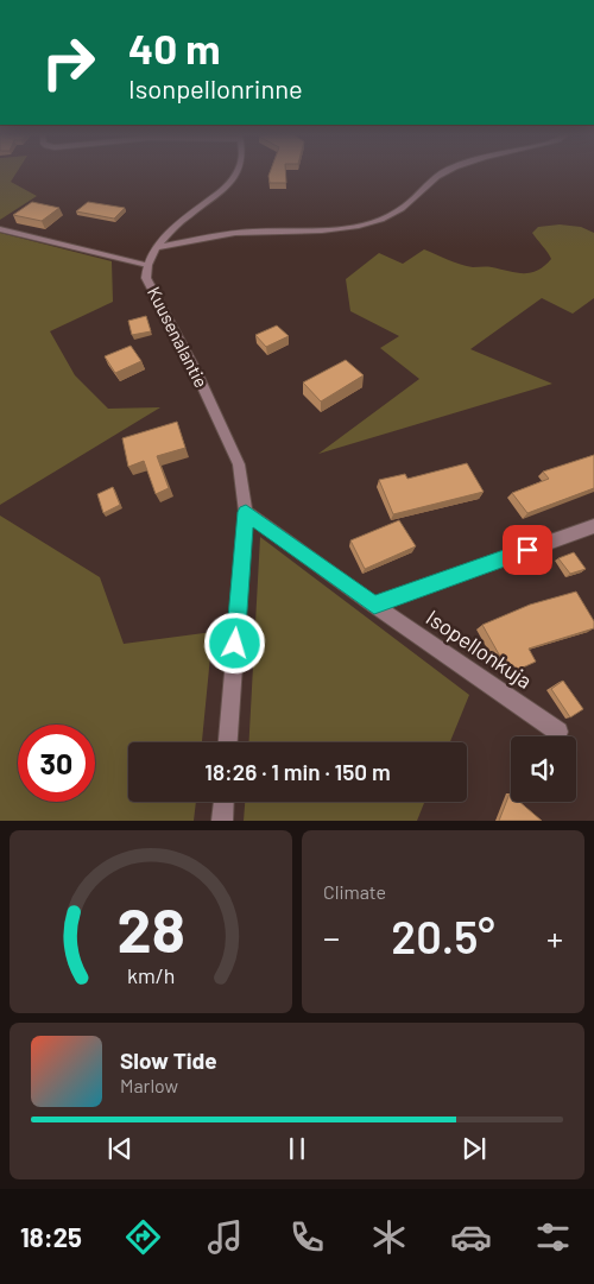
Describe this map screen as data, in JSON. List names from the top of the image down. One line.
{"streets":{"street":["Kuusenalantie","Isopellonkuja"]},"crossings":[["Kuusenalantie","Isopellonkuja"]],"page":{"turn":["40 m","Isonpellonrinne"],"limit":"30","trip":"18:26 · 1 min · 150 m","tile":"Climate","heat":["−","20.5°","+"],"song":["Slow Tide","Marlow"],"tabs":"18:25","gauge":["28","km/h"]}}
